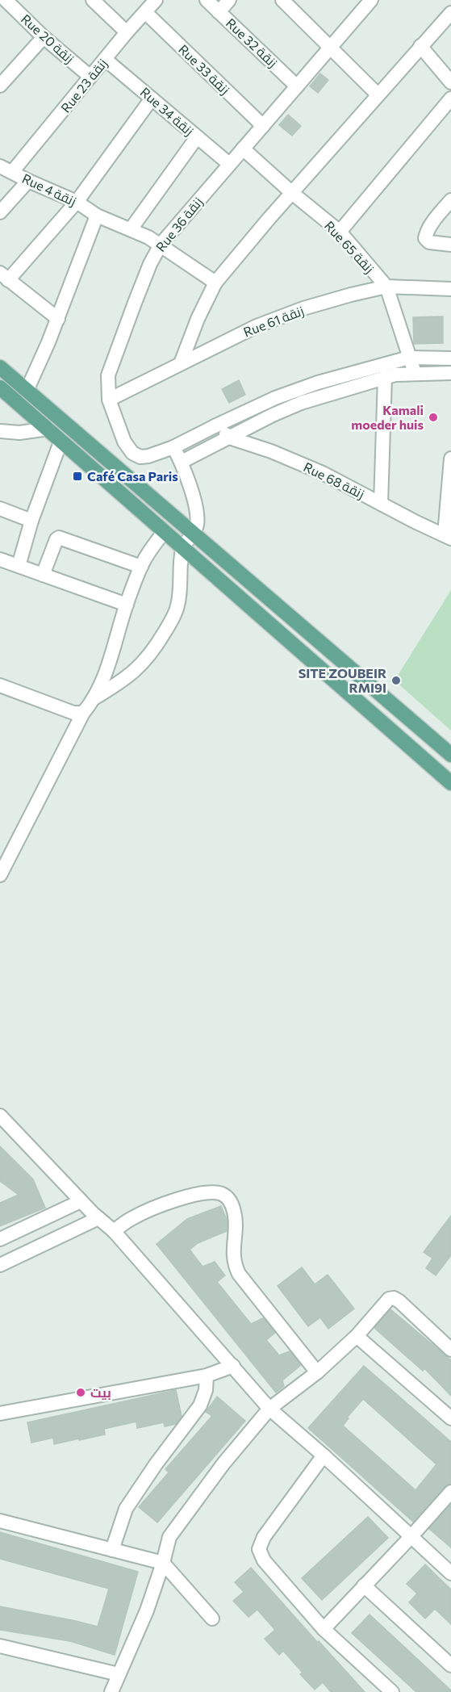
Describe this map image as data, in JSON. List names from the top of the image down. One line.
{"streets":{"street":["Rue 20 زنقة","Rue 32 زنقة","Rue 33 زنقة","Rue 23 زنقة","Rue 34 زنقة","Rue 4 زنقة","Rue 36 زنقة","Rue 65 زنقة","Rue 61 زنقة","Rue 68 زنقة"]},"crossings":[["Rue 20 زنقة","Rue 23 زنقة"],["Rue 32 زنقة","Rue 36 زنقة"],["Rue 33 زنقة","Rue 23 زنقة"],["Rue 33 زنقة","Rue 36 زنقة"],["Rue 23 زنقة","Rue 34 زنقة"],["Rue 23 زنقة","Rue 4 زنقة"],["Rue 34 زنقة","Rue 36 زنقة"],["Rue 4 زنقة","Rue 36 زنقة"],["Rue 36 زنقة","Rue 65 زنقة"],["Rue 36 زنقة","Rue 61 زنقة"],["Rue 65 زنقة","Rue 61 زنقة"]],"places":{"other":["Kamali moeder huis","SITE ZOUBEIR RMI9I","بيت"],"transit":["Café Casa Paris"]}}
